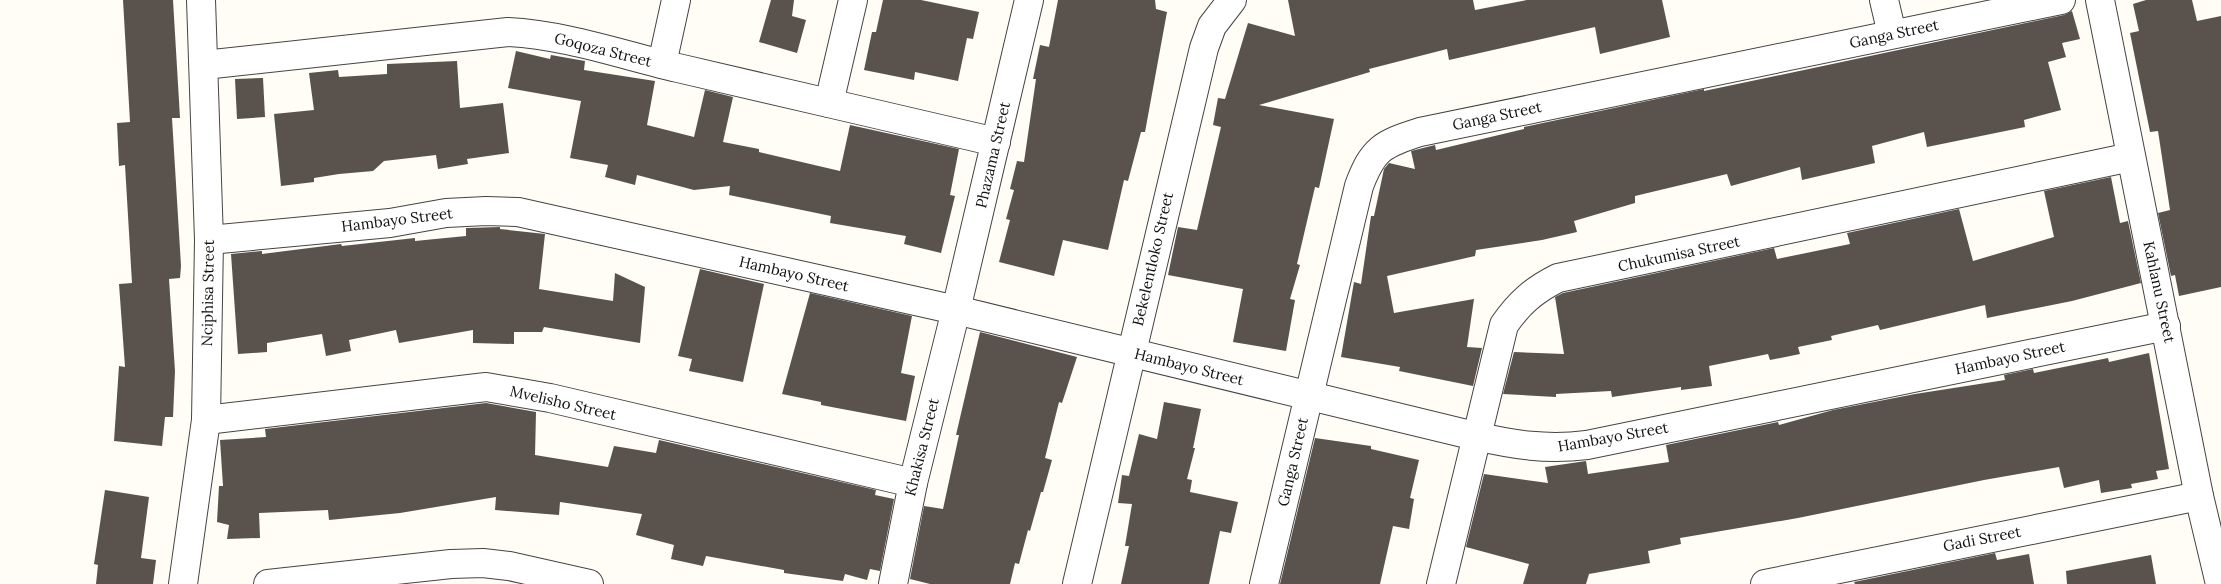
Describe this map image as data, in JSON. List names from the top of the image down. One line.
{"streets":{"street":["Ganga Street","Goqoza Street","Phazama Street","Hambayo Street","Chukumisa Street","Bekelentloko Street","Kahlanu Street","Nciphisa Street","Mvelisho Street","Khakisa Street","Gadi Street"]},"crossings":[["Ganga Street","Hambayo Street"],["Goqoza Street","Phazama Street"],["Goqoza Street","Nciphisa Street"],["Phazama Street","Hambayo Street"],["Phazama Street","Khakisa Street"],["Hambayo Street","Chukumisa Street"],["Hambayo Street","Bekelentloko Street"],["Hambayo Street","Kahlanu Street"],["Hambayo Street","Nciphisa Street"],["Hambayo Street","Khakisa Street"],["Chukumisa Street","Kahlanu Street"],["Kahlanu Street","Gadi Street"],["Nciphisa Street","Mvelisho Street"],["Mvelisho Street","Khakisa Street"]]}
